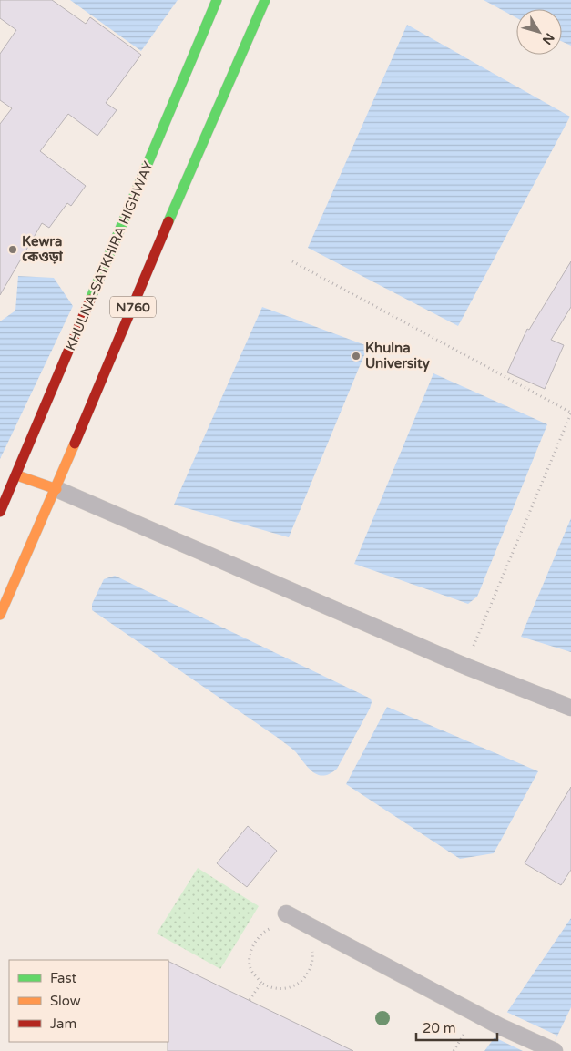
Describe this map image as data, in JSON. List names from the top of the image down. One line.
{"streets":{"highway":["KHULNA-SATKHIRA HIGHWAY","N760"]},"places":["Kewra কেওড়া","Khulna University"],"legend":["Fast","Slow","Jam"],"scale_bar":"20 m","north":"bottom right"}
